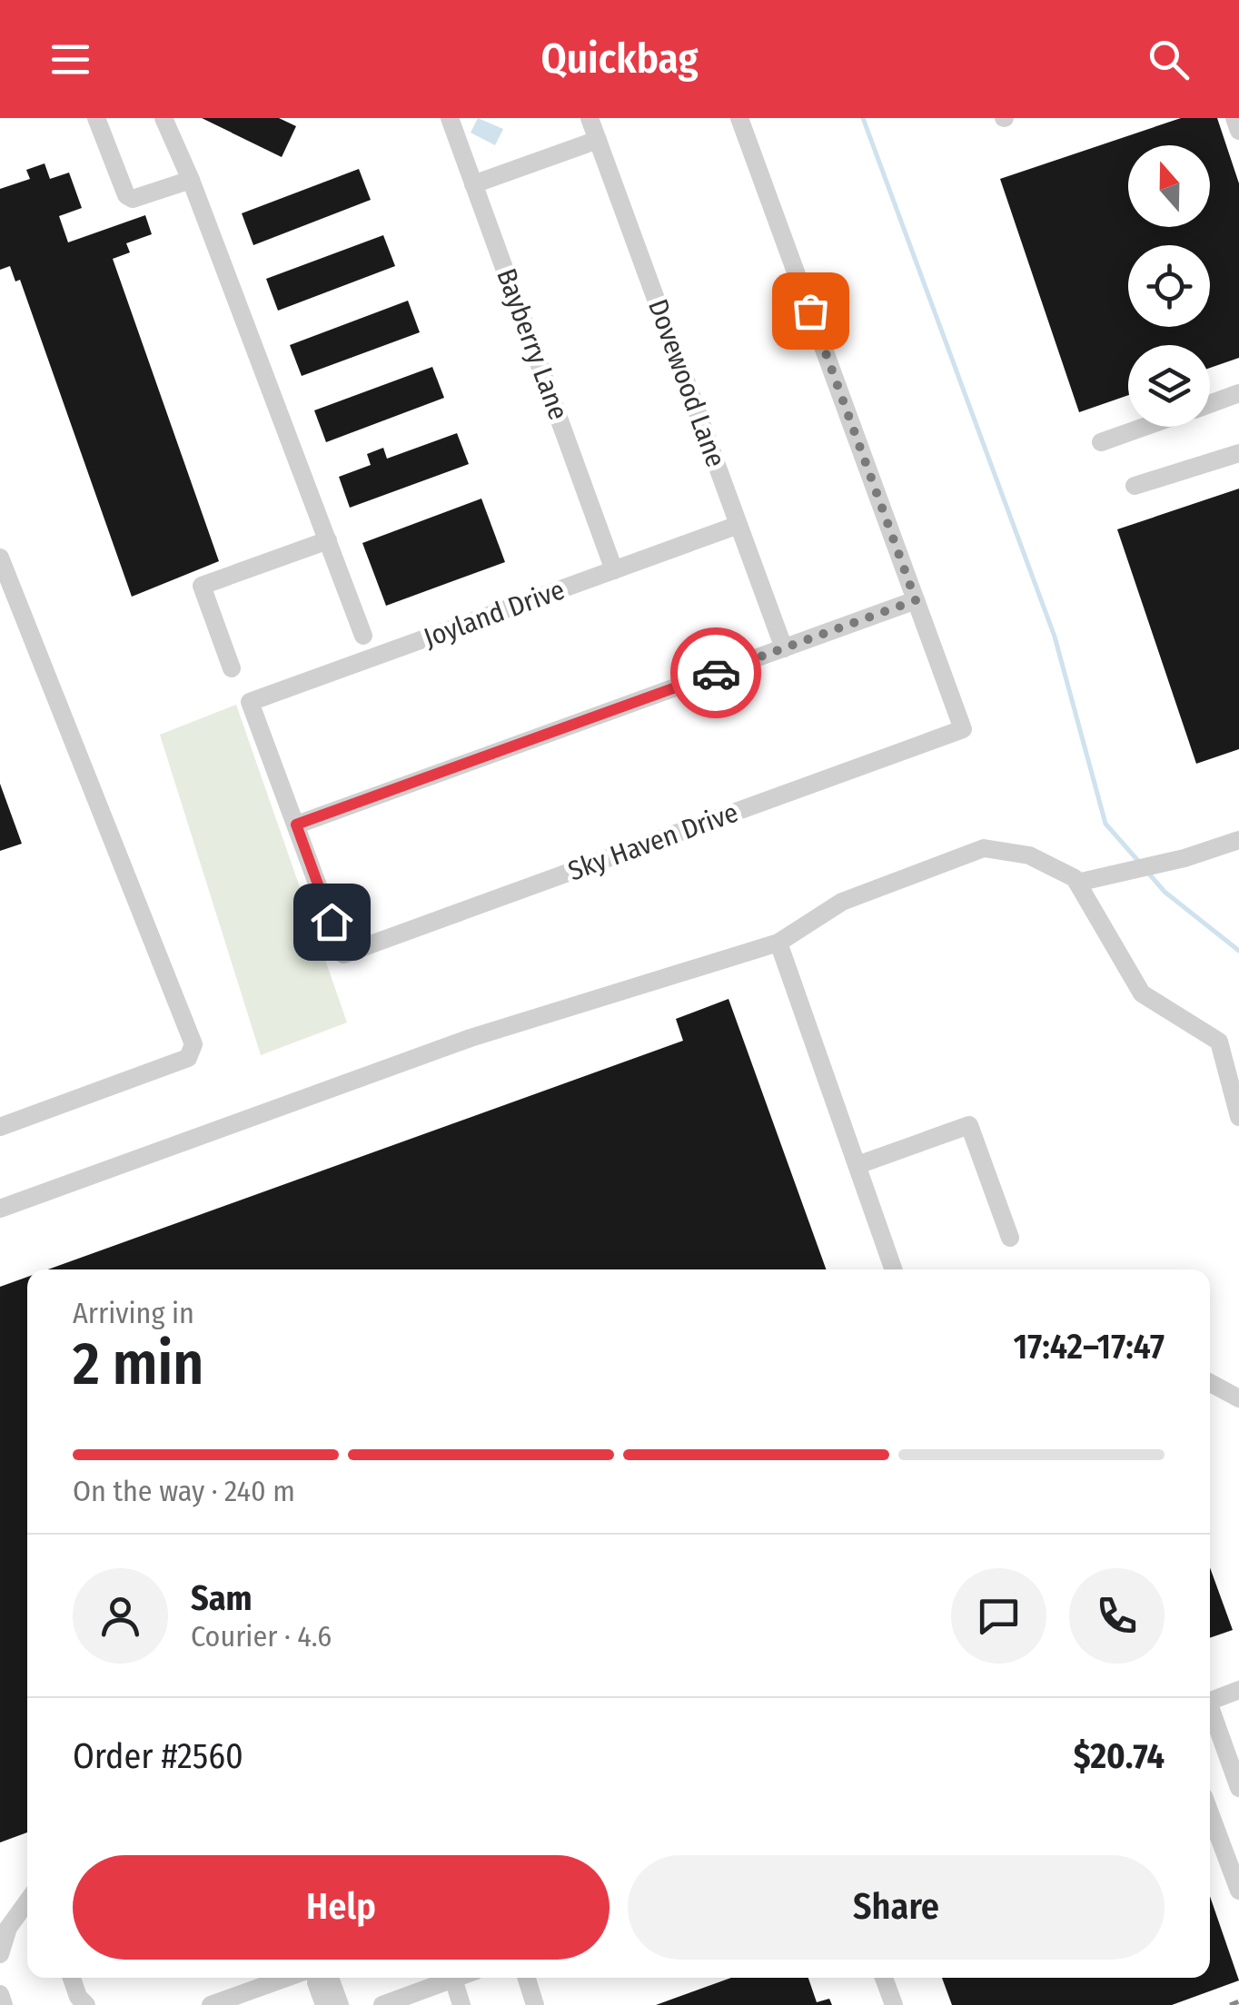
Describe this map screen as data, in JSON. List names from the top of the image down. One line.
{"streets":{"street":["Bayberry Lane","Dovewood Lane","Joyland Drive","Sky Haven Drive"]},"crossings":[["Bayberry Lane","Joyland Drive"],["Dovewood Lane","Joyland Drive"],["Joyland Drive","Sky Haven Drive"]],"north":"top","page":{"header":"Quickbag","heading":["2 min","Arriving in","17:42–17:47"],"panel":["Sam","Courier · 4.6","Order #2560","$20.74"],"bar":"On the way · 240 m","buttons":["Help","Share"]}}
